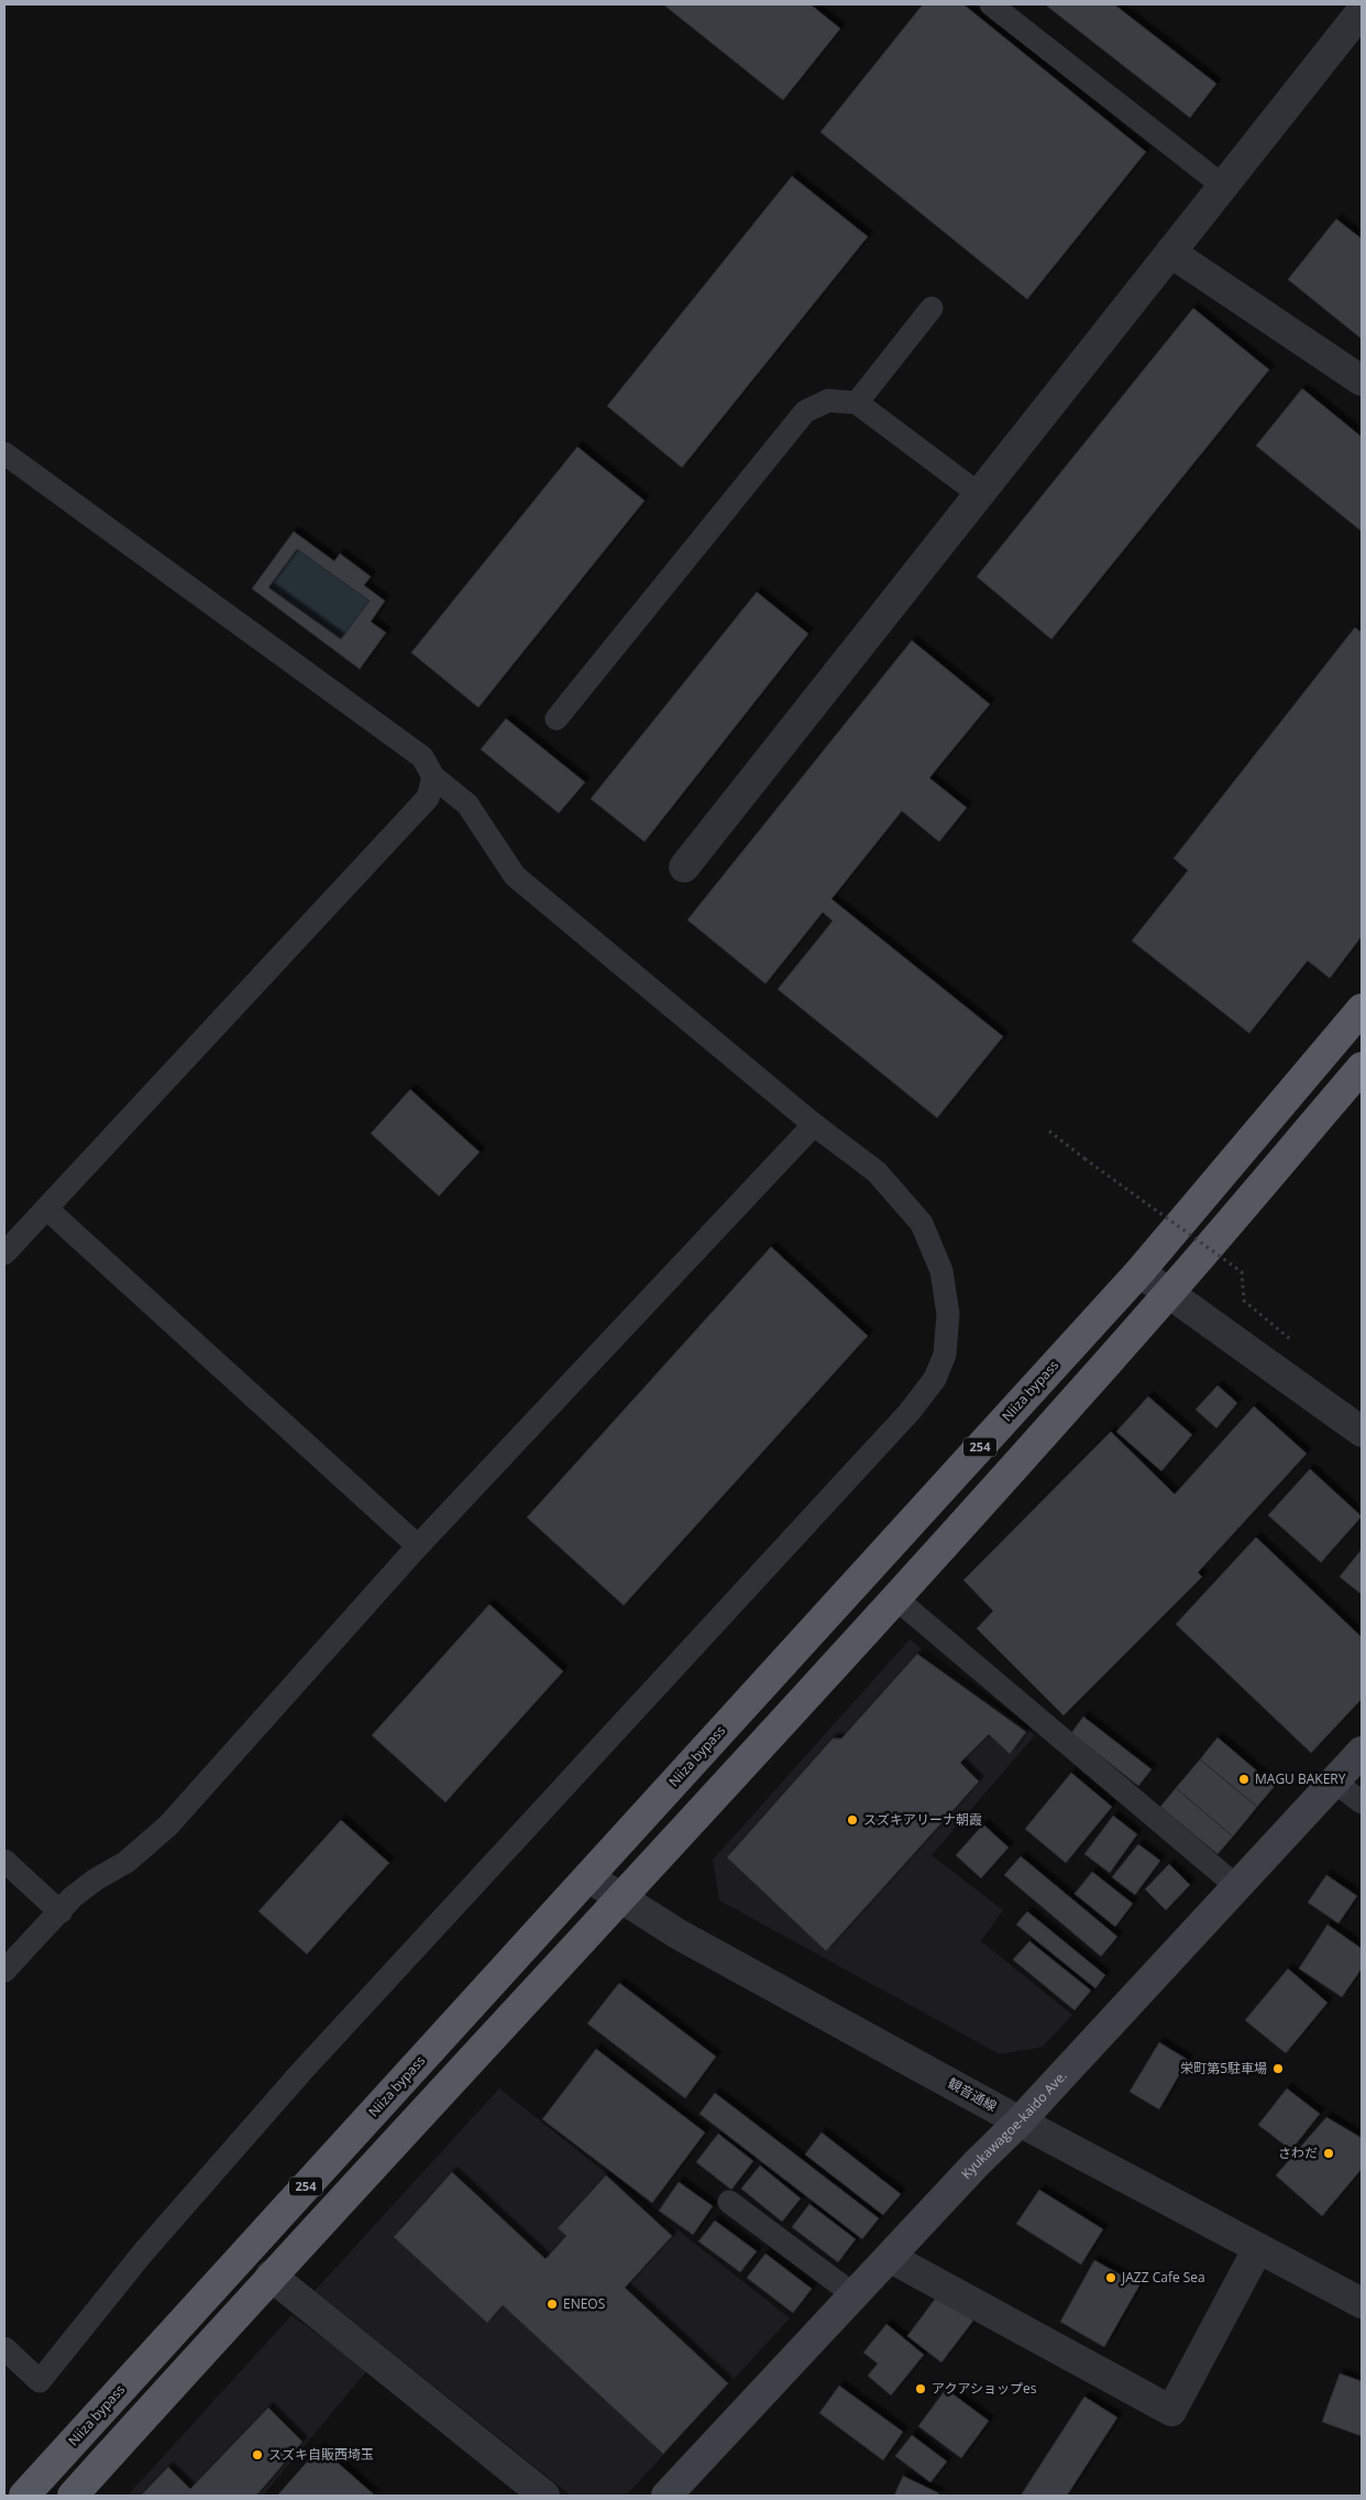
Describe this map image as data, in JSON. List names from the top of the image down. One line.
{"streets":{"highway":["Niiza bypass","254"],"main road":["Kyukawagoe-kaido Ave."],"street":["観音通線"]},"crossings":[["Niiza bypass","観音通線"],["254","観音通線"],["観音通線","Kyukawagoe-kaido Ave."]],"places":["MAGU BAKERY","スズキアリーナ朝霞","栄町第5駐車場","さわだ","JAZZ Cafe Sea","ENEOS","アクアショップes","スズキ自販西埼玉"]}
